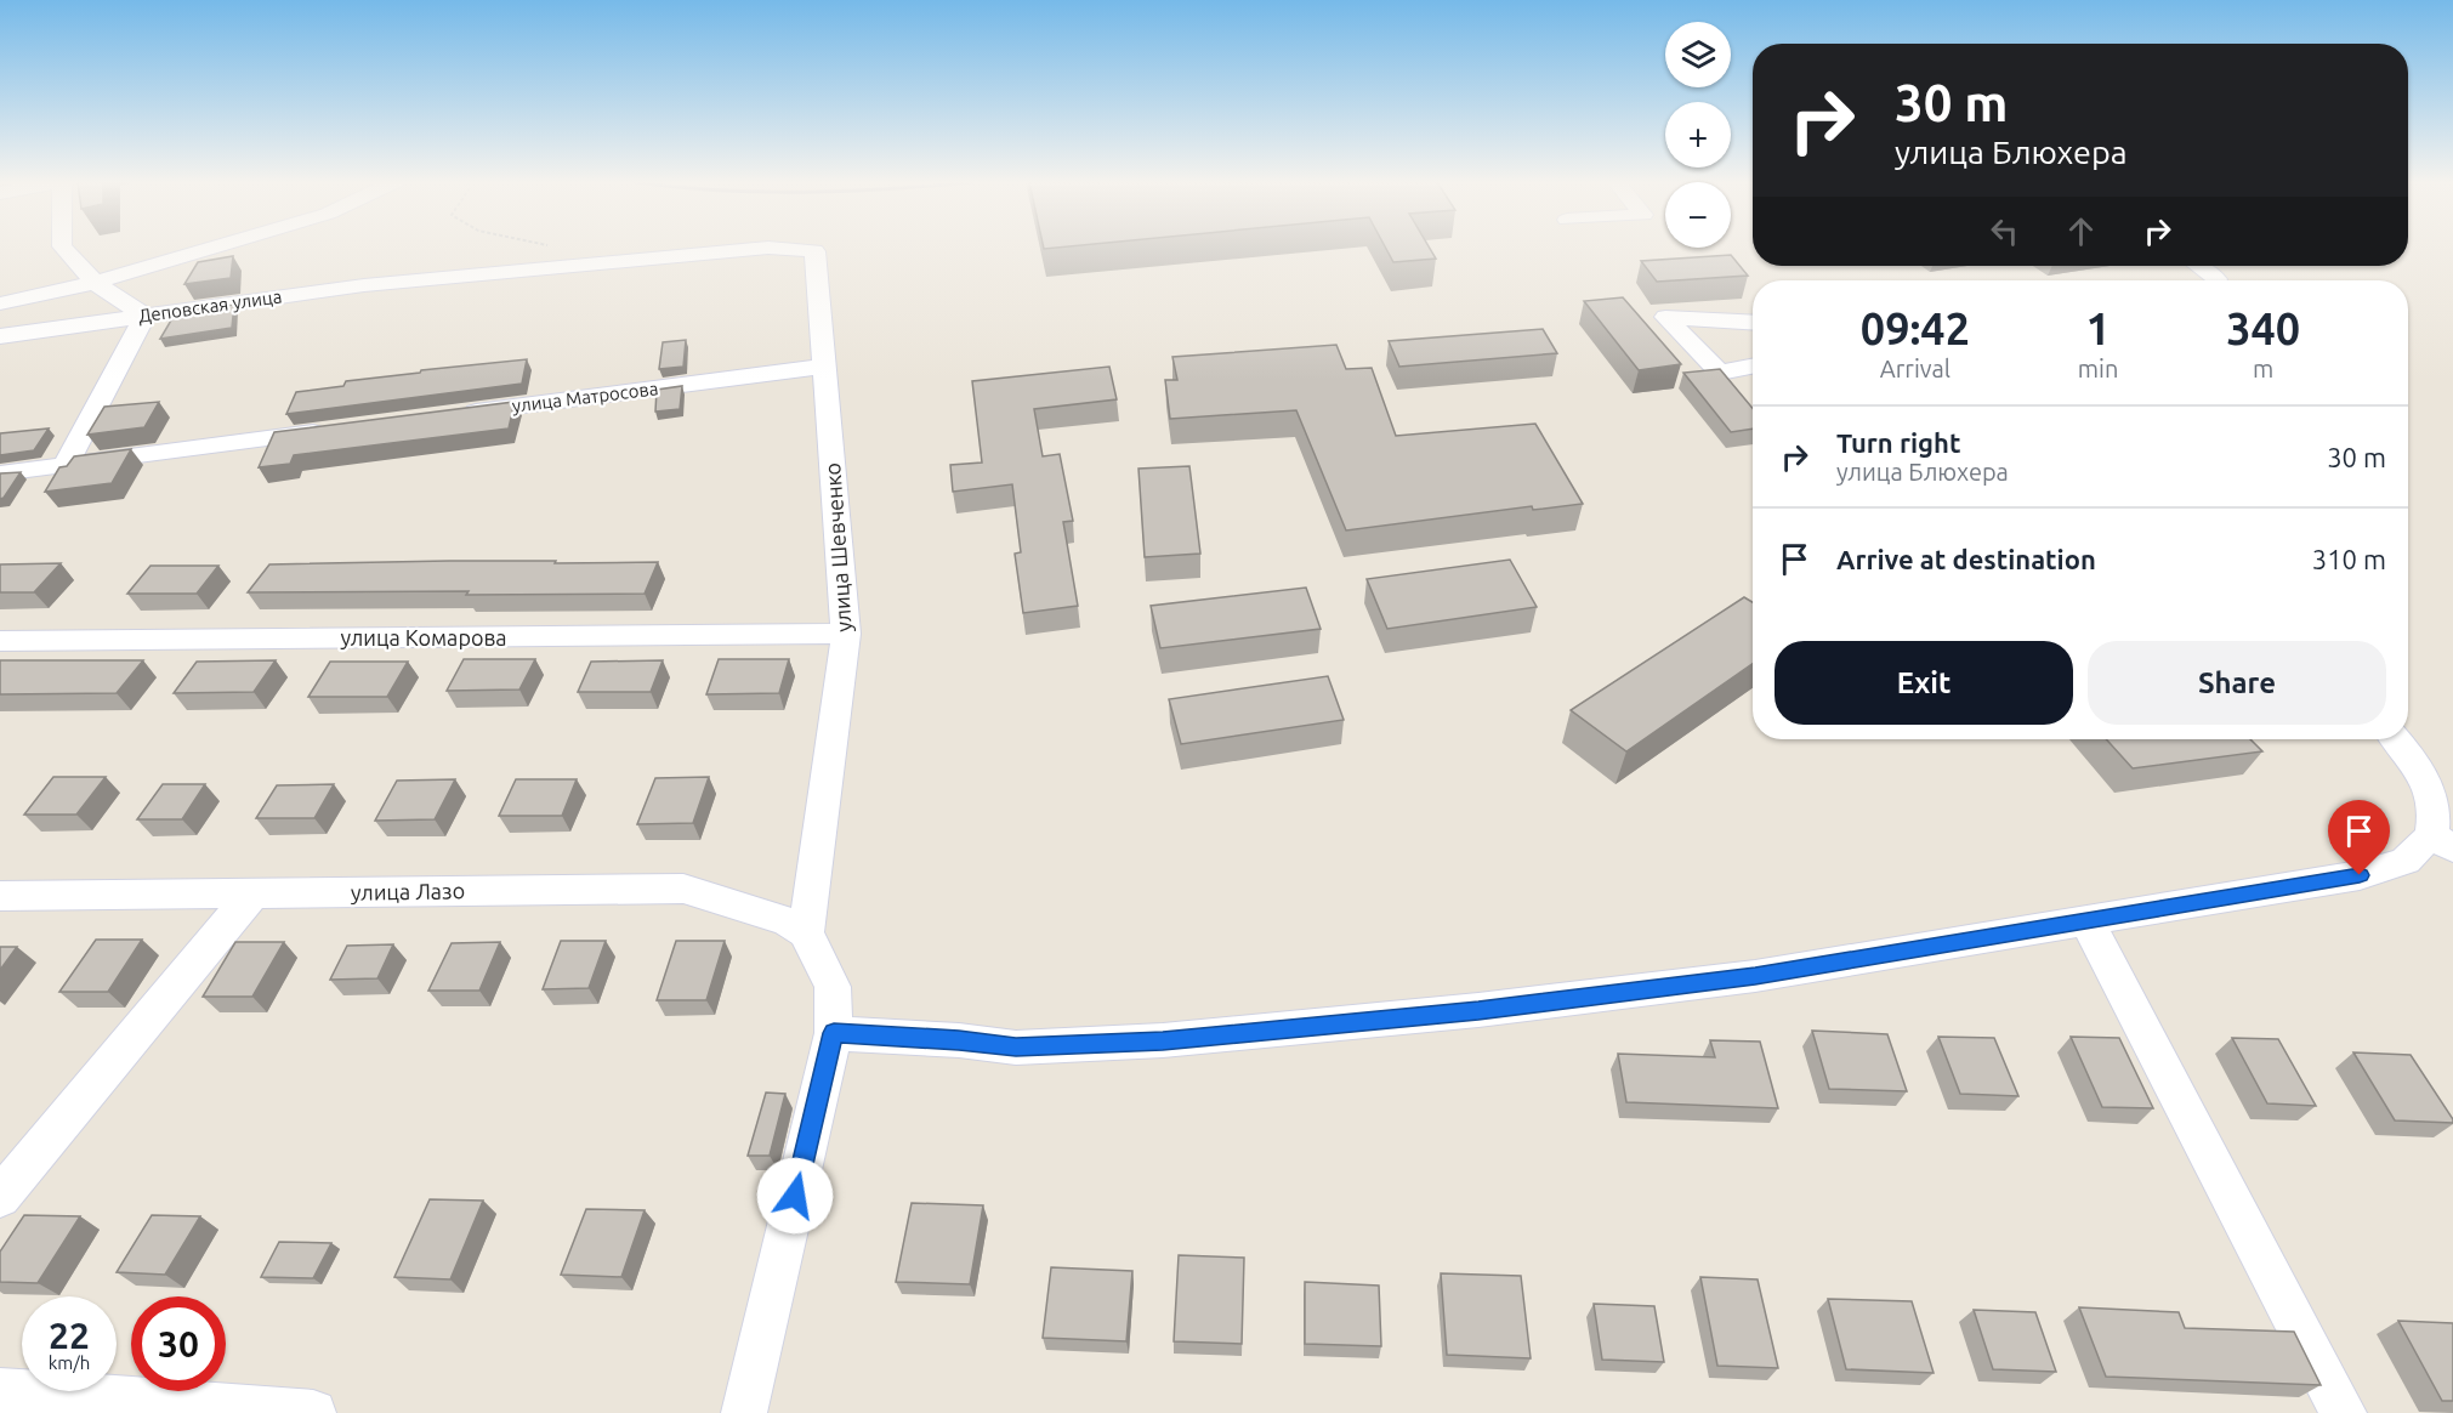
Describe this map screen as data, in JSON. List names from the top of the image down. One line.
{"streets":{"street":["Деповская улица","улица Матросова","улица Шевченко","улица Комарова","улица Лазо"]},"crossings":[["улица Матросова","улица Шевченко"],["улица Шевченко","улица Комарова"],["улица Шевченко","улица Лазо"]],"page":{"map_buttons":["+","−"],"turn":["30 m","улица Блюхера"],"eta":["09:42","Arrival","1","min","340","m"],"list":[{"name":"Turn right","note":"улица Блюхера","value":"30 m"},{"name":"Arrive at destination","value":"310 m"}],"buttons":["Exit","Share"],"speed":"22 km/h","limit":"30"}}
